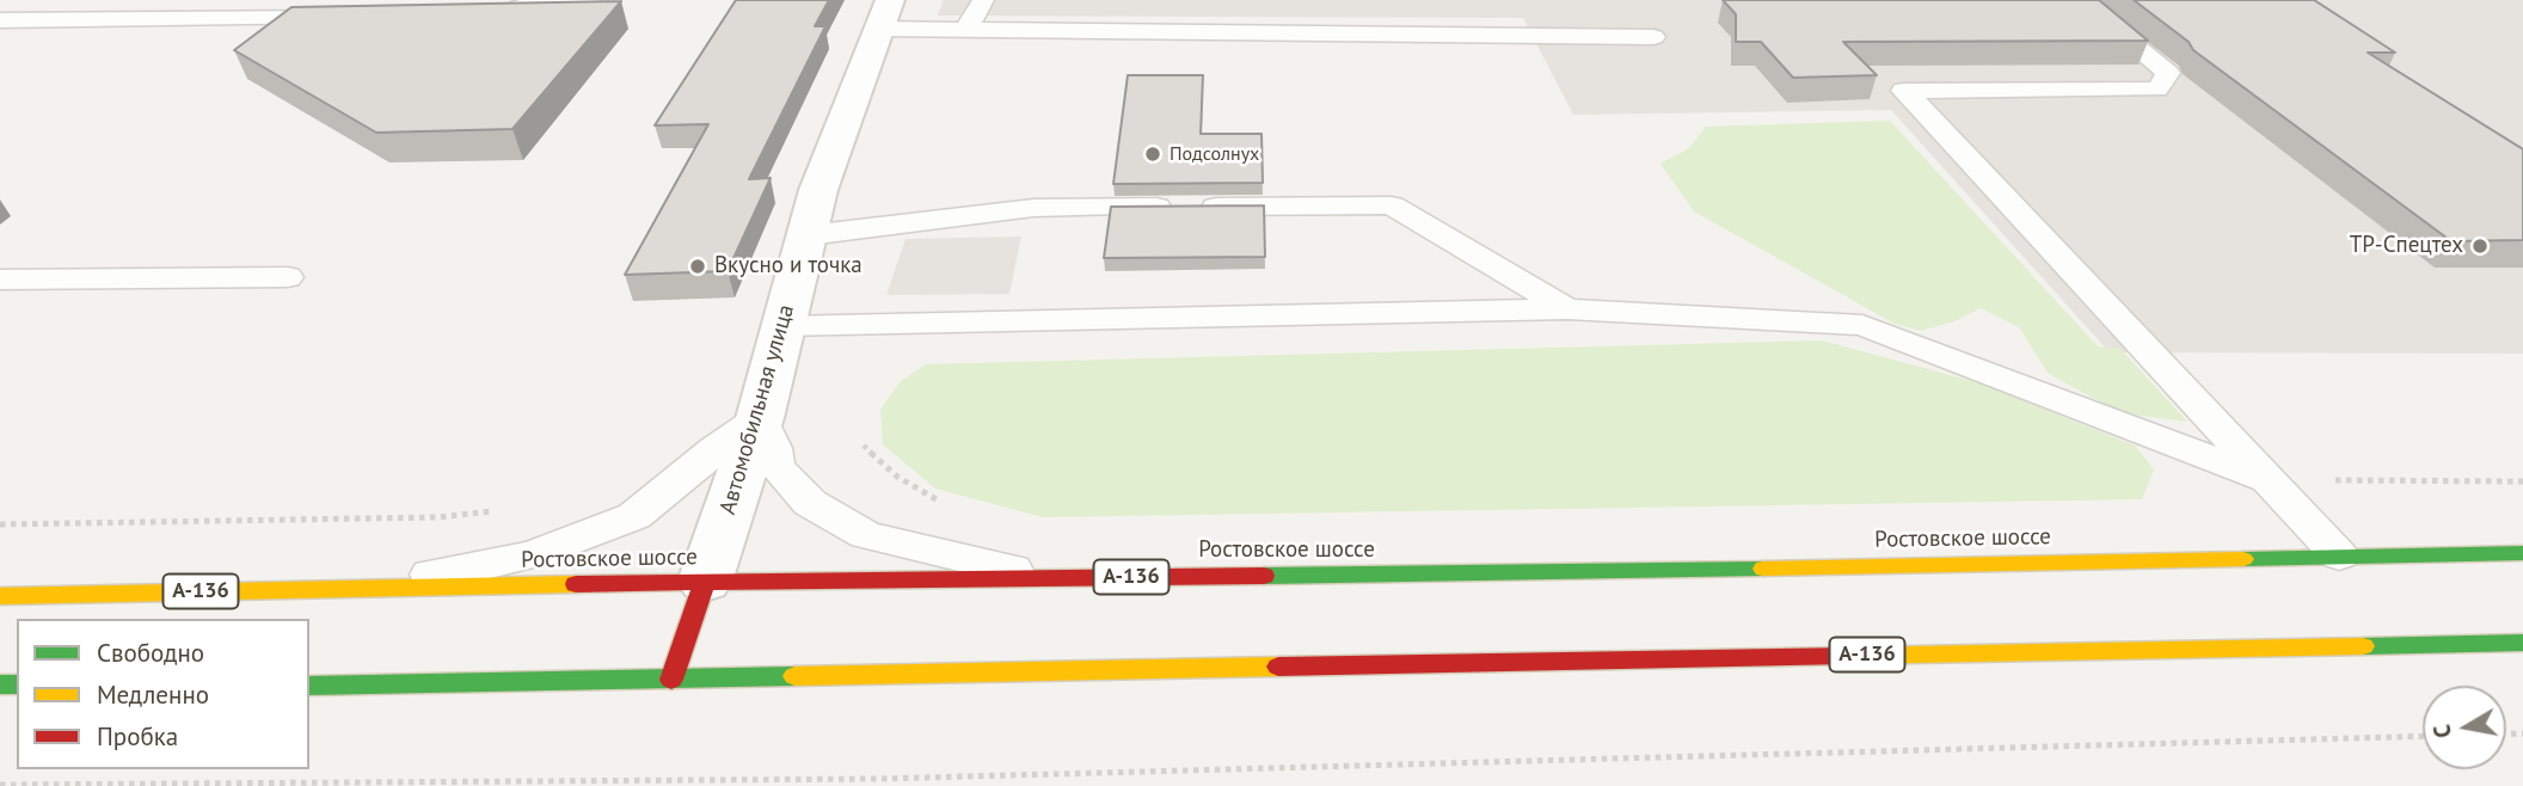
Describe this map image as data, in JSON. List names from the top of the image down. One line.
{"streets":{"main road":["Ростовское шоссе","А-136"],"street":["Автомобильная улица"]},"crossings":[["Автомобильная улица","Ростовское шоссе"]],"places":["Подсолнух","ТР-Спецтех","Вкусно и точка"],"legend":["Свободно","Медленно","Пробка"],"north":"left"}
